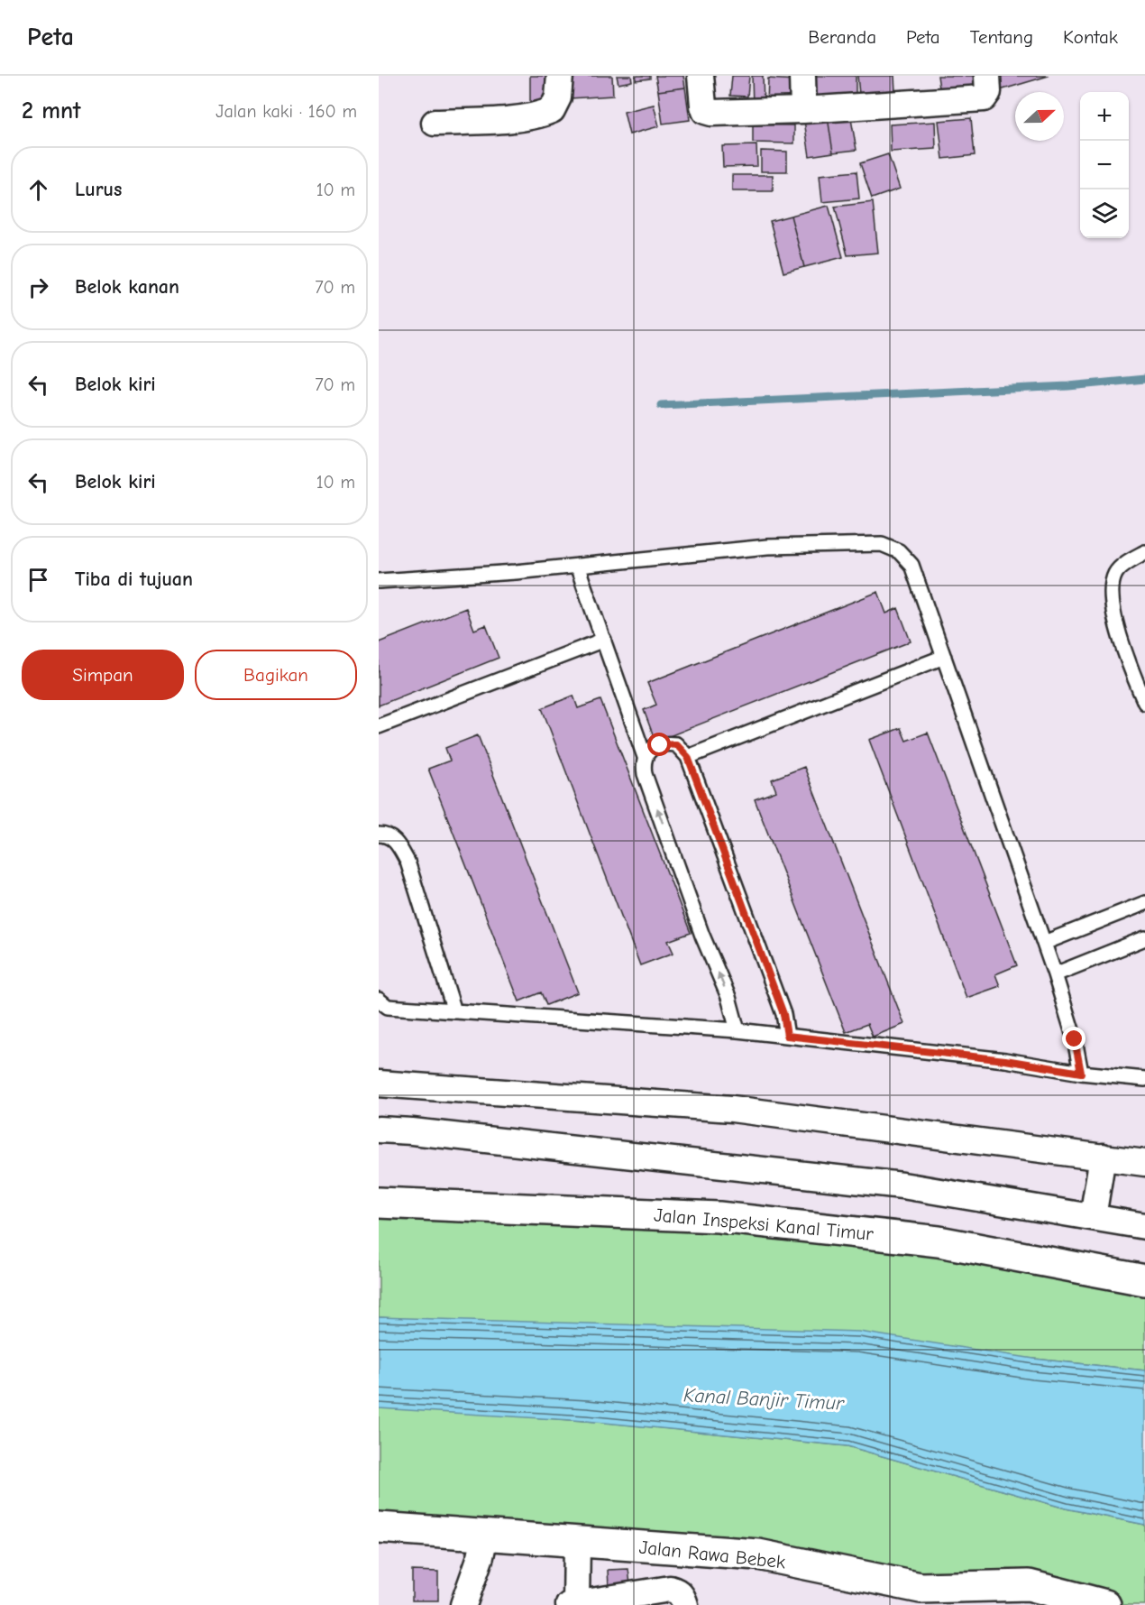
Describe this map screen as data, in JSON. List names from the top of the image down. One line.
{"streets":{"street":["Jalan Inspeksi Kanal Timur","Jalan Rawa Bebek"]},"water":["Kanal Banjir Timur"],"north":"right","page":{"header":"Peta","nav":["Beranda","Peta","Tentang","Kontak"],"heading":["2 mnt","Jalan kaki · 160 m"],"map_buttons":["+","−"],"list":[["Lurus","10 m"],["Belok kanan","70 m"],["Belok kiri","70 m"],["Belok kiri","10 m"],"Tiba di tujuan"],"buttons":["Simpan","Bagikan"]}}
